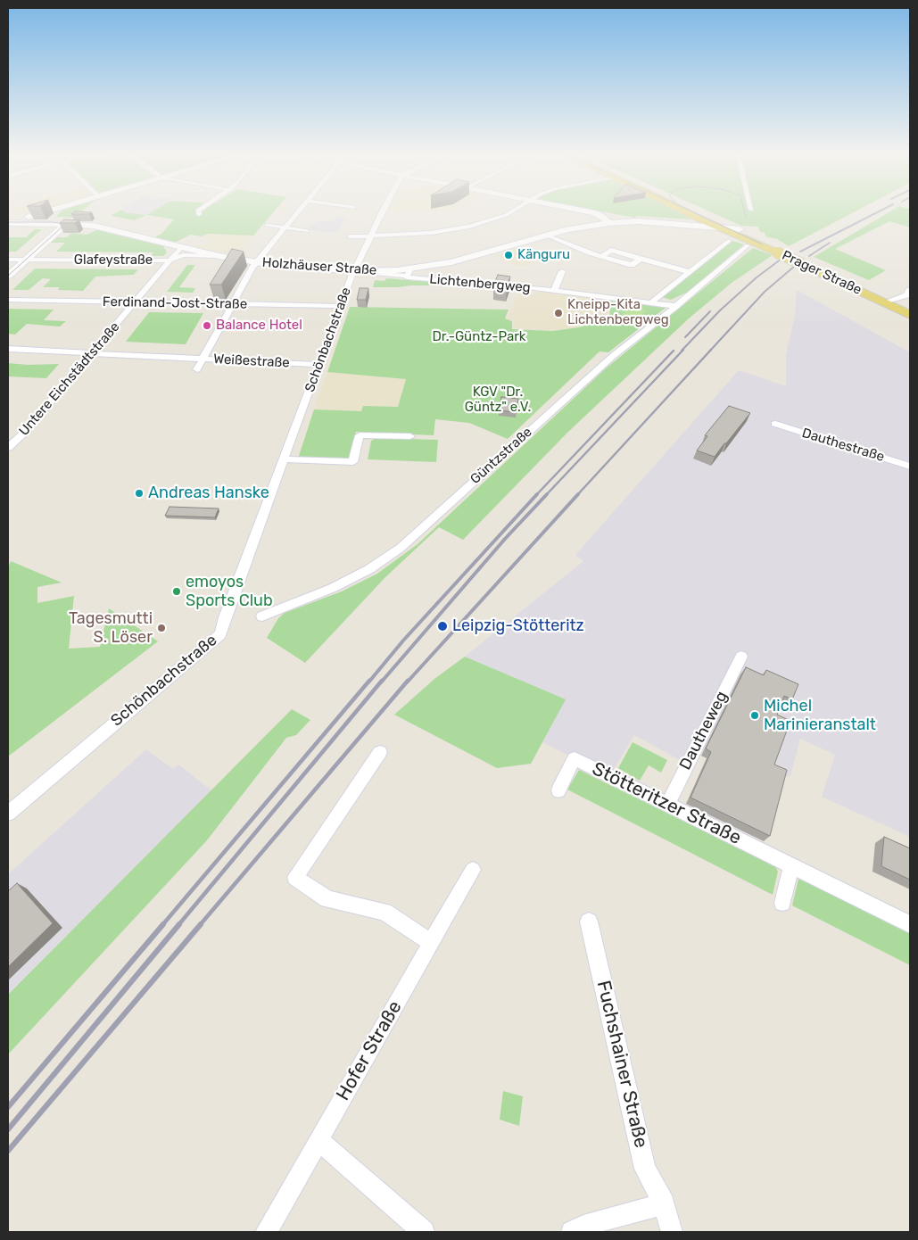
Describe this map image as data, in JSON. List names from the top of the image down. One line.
{"streets":{"main road":["Prager Straße"],"street":["Glafeystraße","Holzhäuser Straße","Lichtenbergweg","Ferdinand-Jost-Straße","Schönbachstraße","Weißestraße","Untere Eichstädtstraße","Dauthestraße","Güntzstraße","Dautheweg","Stötteritzer Straße","Hofer Straße","Fuchshainer Straße"]},"crossings":[["Glafeystraße","Holzhäuser Straße"],["Glafeystraße","Untere Eichstädtstraße"],["Holzhäuser Straße","Prager Straße"],["Holzhäuser Straße","Lichtenbergweg"],["Holzhäuser Straße","Schönbachstraße"],["Holzhäuser Straße","Untere Eichstädtstraße"],["Lichtenbergweg","Güntzstraße"],["Ferdinand-Jost-Straße","Schönbachstraße"],["Ferdinand-Jost-Straße","Untere Eichstädtstraße"],["Schönbachstraße","Weißestraße"],["Weißestraße","Untere Eichstädtstraße"],["Dautheweg","Stötteritzer Straße"]],"parks":["Dr.-Güntz-Park","KGV \"Dr. Güntz\" e.V."],"places":["Känguru","Kneipp-Kita Lichtenbergweg","Balance Hotel","Andreas Hanske","emoyos Sports Club","Leipzig-Stötteritz","Tagesmutti S. Löser","Michel Marinieranstalt"]}
